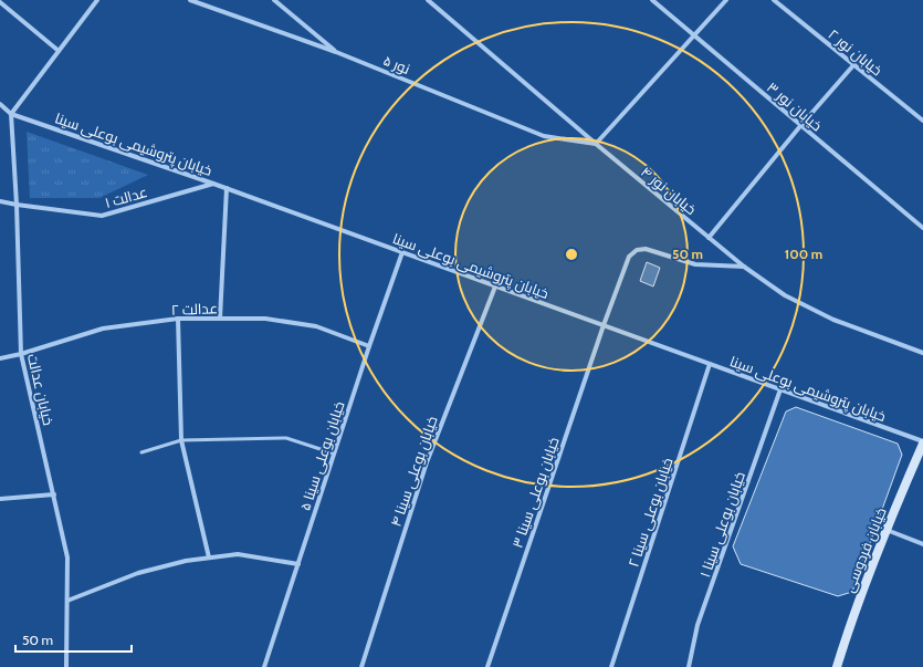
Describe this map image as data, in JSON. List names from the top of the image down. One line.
{"streets":{"street":["خیابان نور ۲","نور ۵","خیابان نور ۳","خیابان پتروشیمی بوعلی سینا","خیابان نور ۴","عدالت ۱","عدالت ۲","خیابان عدالت","خیابان بوعلی سینا ۵","خیابان بوعلی سینا ۴","خیابان بوعلی سینا ۳","خیابان بوعلی سینا ۲","خیابان بوعلی سینا ۱","خیابان فردوسی"]},"crossings":[["نور ۵","خیابان نور ۴"],["خیابان پتروشیمی بوعلی سینا","عدالت ۱"],["خیابان پتروشیمی بوعلی سینا","خیابان عدالت"],["خیابان پتروشیمی بوعلی سینا","خیابان بوعلی سینا ۵"],["خیابان پتروشیمی بوعلی سینا","خیابان بوعلی سینا ۴"],["خیابان پتروشیمی بوعلی سینا","خیابان بوعلی سینا ۳"],["خیابان پتروشیمی بوعلی سینا","خیابان بوعلی سینا ۲"],["خیابان پتروشیمی بوعلی سینا","خیابان بوعلی سینا ۱"],["خیابان پتروشیمی بوعلی سینا","خیابان فردوسی"],["خیابان نور ۴","خیابان بوعلی سینا ۳"],["عدالت ۱","خیابان عدالت"],["عدالت ۲","خیابان عدالت"],["عدالت ۲","خیابان بوعلی سینا ۵"]],"scale_bar":"50 m","rings":["50 m","100 m"]}
